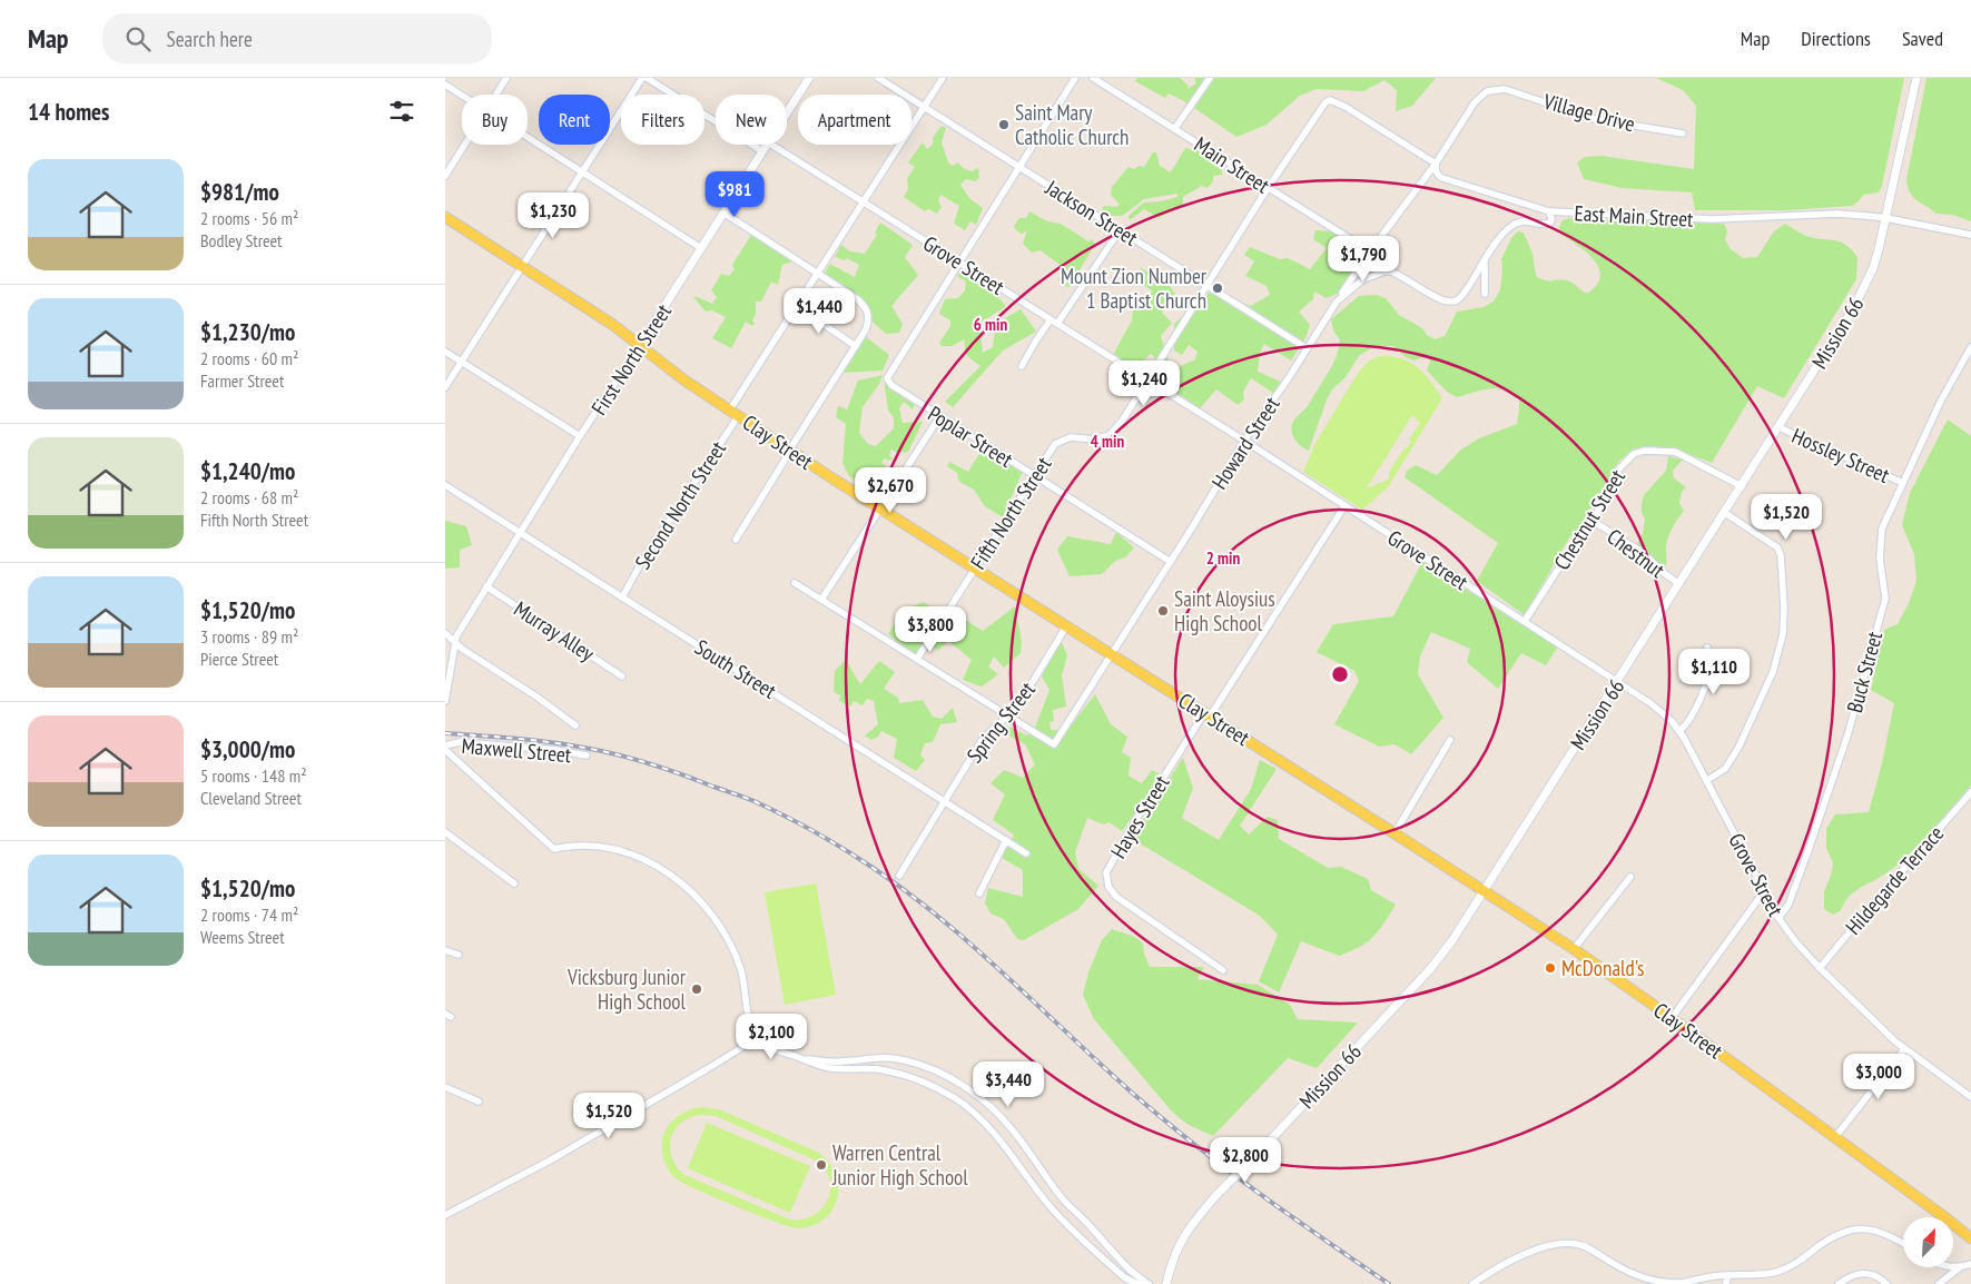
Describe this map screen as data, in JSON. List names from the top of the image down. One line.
{"streets":{"main road":["Clay Street"],"street":["Village Drive","Main Street","Jackson Street","East Main Street","Grove Street","Mission 66","First North Street","Poplar Street","Howard Street","Hossley Street","Second North Street","Fifth North Street","Chestnut Street","Chestnut","Murray Alley","South Street","Buck Street","Spring Street","Maxwell Street","Hayes Street","Hildegarde Terrace"]},"crossings":[["Village Drive","East Main Street"],["Main Street","Fifth North Street"],["Jackson Street","Howard Street"],["Jackson Street","Second North Street"],["Jackson Street","Fifth North Street"],["East Main Street","Mission 66"],["East Main Street","Howard Street"],["East Main Street","Fifth North Street"],["Grove Street","Mission 66"],["Grove Street","Poplar Street"],["Grove Street","Howard Street"],["Grove Street","Second North Street"],["Grove Street","Fifth North Street"],["Grove Street","Chestnut Street"],["Grove Street","Buck Street"],["Grove Street","Hayes Street"],["Grove Street","Hildegarde Terrace"],["Mission 66","Clay Street"],["Mission 66","Hossley Street"],["Mission 66","Chestnut Street"],["Mission 66","Chestnut"],["First North Street","Clay Street"],["First North Street","Murray Alley"],["First North Street","South Street"],["Poplar Street","Howard Street"],["Poplar Street","Fifth North Street"],["Clay Street","Howard Street"],["Clay Street","Second North Street"],["Clay Street","Fifth North Street"],["Clay Street","Spring Street"],["Clay Street","Hayes Street"],["Howard Street","Spring Street"],["Hossley Street","Buck Street"],["Second North Street","South Street"],["Chestnut Street","Chestnut"],["South Street","Spring Street"]],"places":["Saint Mary Catholic Church","Mount Zion Number 1 Baptist Church","Saint Aloysius High School","McDonald's","Vicksburg Junior High School","Warren Central Junior High School"],"north":"top right","page":{"header":"Map","search":"Search here","nav":["Map","Directions","Saved"],"heading":"14 homes","chip":["Buy","Rent","Filters","New","Apartment"],"list":[{"name":"$981/mo","note":"2 rooms · 56 m² · Bodley Street"},{"name":"$1,230/mo","note":"2 rooms · 60 m² · Farmer Street"},{"name":"$1,240/mo","note":"2 rooms · 68 m² · Fifth North Street"},{"name":"$1,520/mo","note":"3 rooms · 89 m² · Pierce Street"},{"name":"$3,000/mo","note":"5 rooms · 148 m² · Cleveland Street"},{"name":"$1,520/mo","note":"2 rooms · 74 m² · Weems Street"}],"price":["$981","$1,230","$1,790","$1,440","$1,240","$2,670","$1,520","$3,800","$1,110","$2,100","$3,000","$3,440","$1,520","$2,800"]},"rings":["6 min","4 min","2 min"]}
